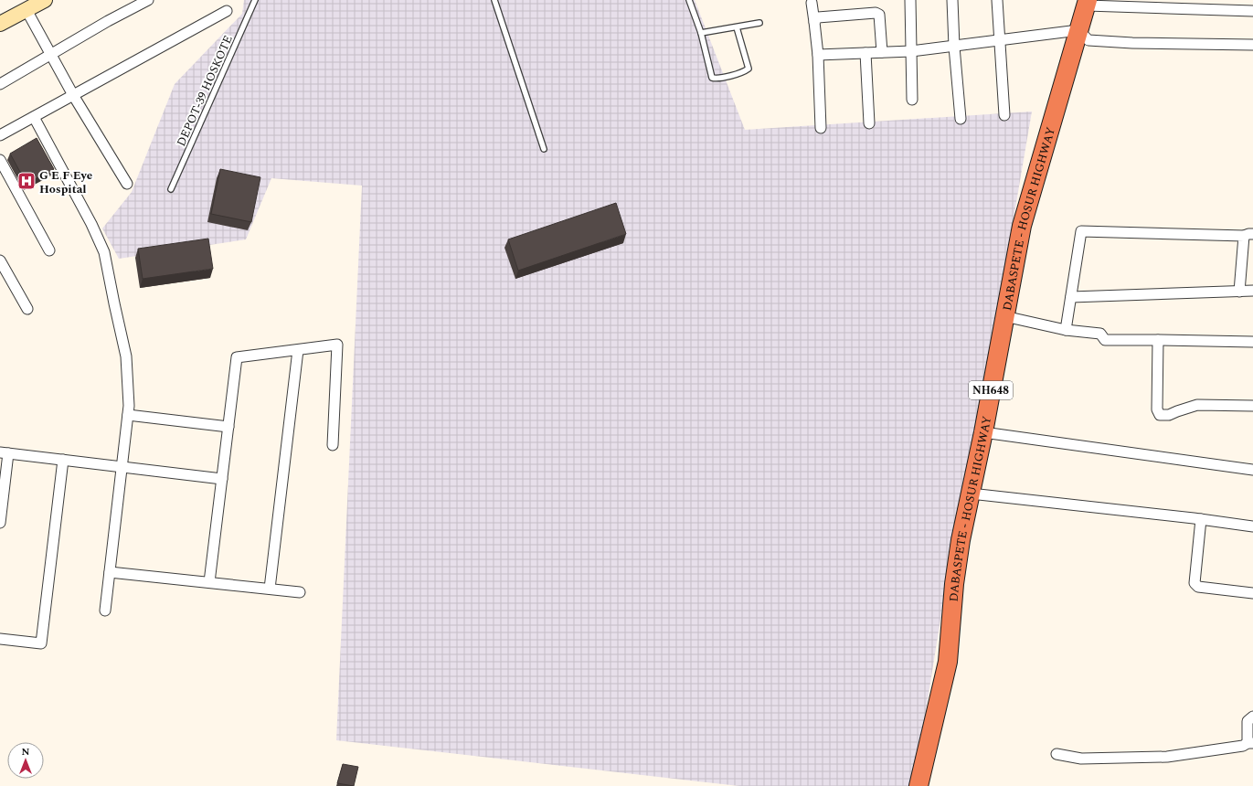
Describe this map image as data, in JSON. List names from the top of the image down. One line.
{"streets":{"highway":["DABASPETE - HOSUR HIGHWAY","NH648"],"lane":["DEPOT-39 HOSKOTE"]},"places":{"hospital":["G E F Eye Hospital"]},"north":"top"}
